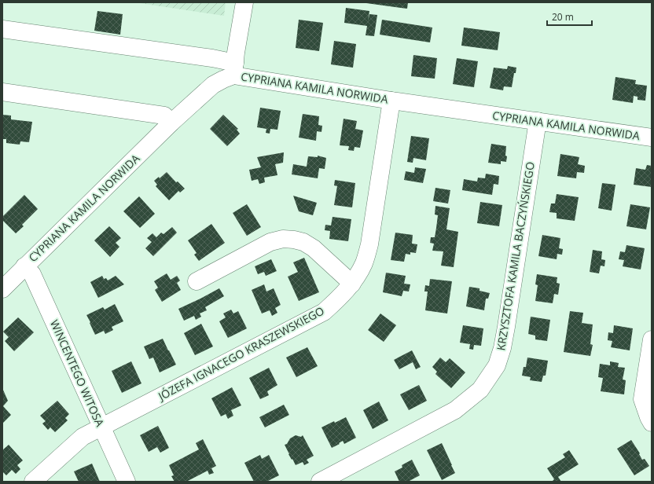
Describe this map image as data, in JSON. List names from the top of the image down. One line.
{"streets":{"street":["CYPRIANA KAMILA NORWIDA","KRZYSZTOFA KAMILA BACZYŃSKIEGO","JÓZEFA IGNACEGO KRASZEWSKIEGO","WINCENTEGO WITOSA"]},"crossings":[["CYPRIANA KAMILA NORWIDA","KRZYSZTOFA KAMILA BACZYŃSKIEGO"],["CYPRIANA KAMILA NORWIDA","JÓZEFA IGNACEGO KRASZEWSKIEGO"],["CYPRIANA KAMILA NORWIDA","WINCENTEGO WITOSA"],["JÓZEFA IGNACEGO KRASZEWSKIEGO","WINCENTEGO WITOSA"]],"scale_bar":"20 m"}
